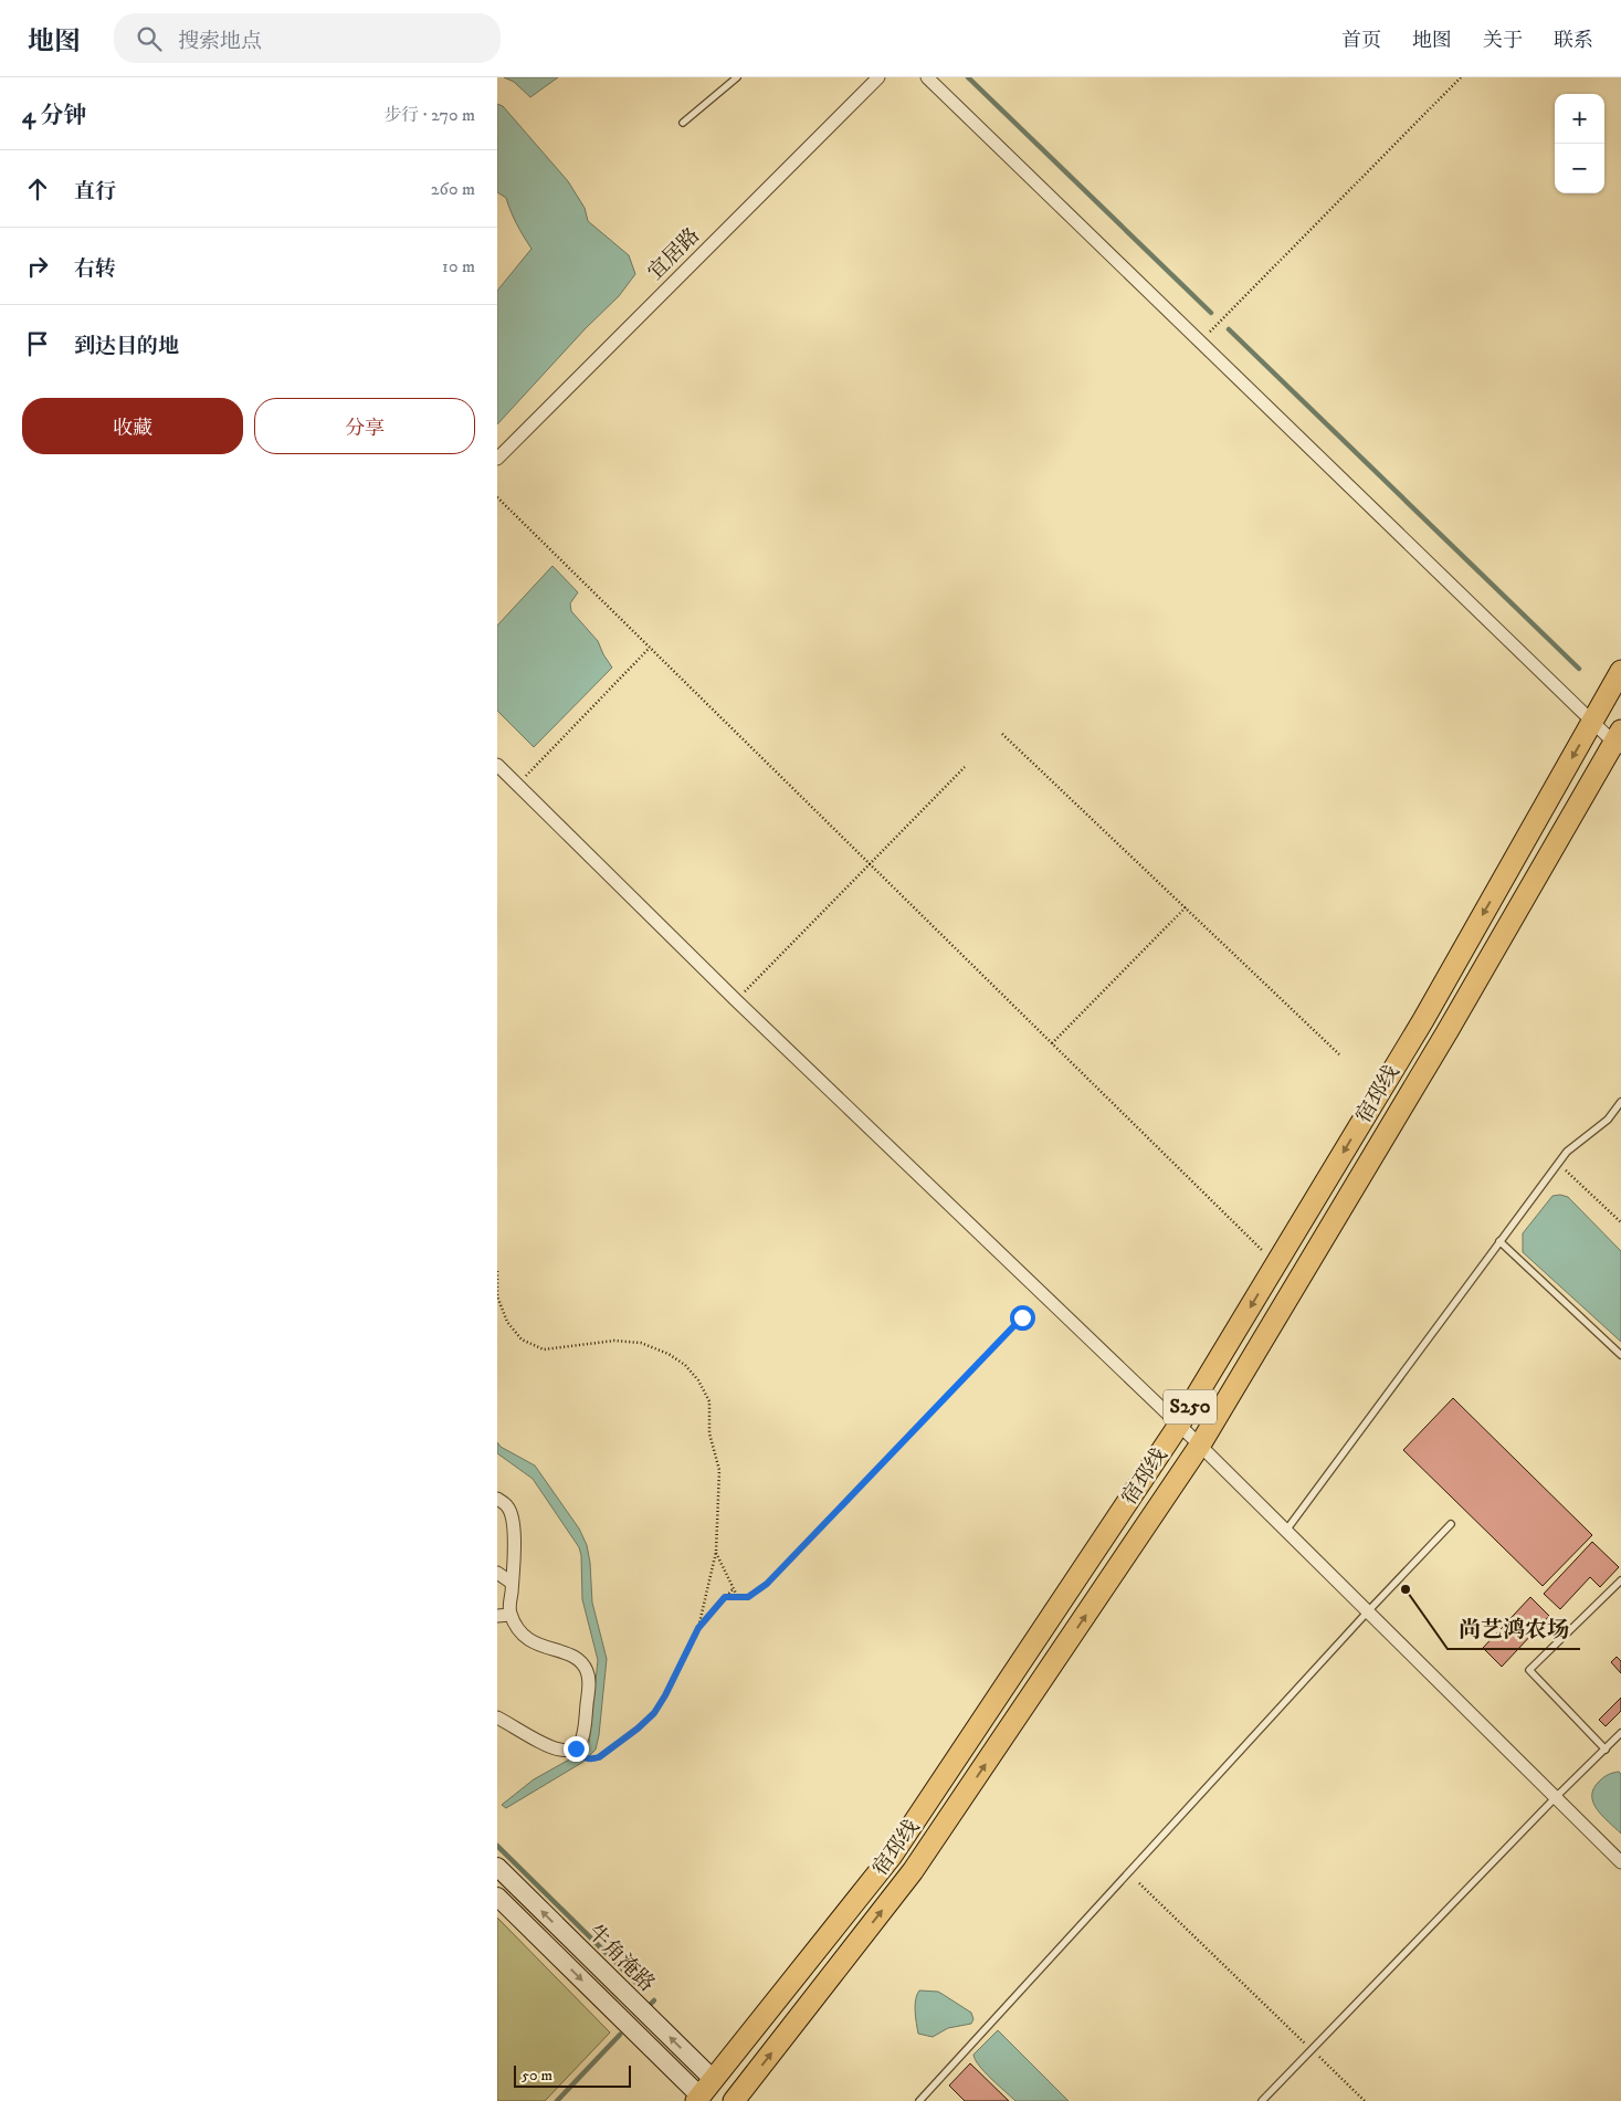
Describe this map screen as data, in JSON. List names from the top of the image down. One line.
{"streets":{"main road":["宿邳线","S250"],"street":["宜居路","牛角淹路"]},"crossings":[["宿邳线","牛角淹路"]],"places":["尚艺鸿农场"],"scale_bar":"50 m","page":{"header":"地图","search":"搜索地点","nav":["首页","地图","关于","联系"],"heading":["4 分钟","步行 · 270 m"],"map_buttons":["+","−"],"list":[["直行","260 m"],["右转","10 m"],"到达目的地"],"buttons":["收藏","分享"],"scale":"50 m"}}
